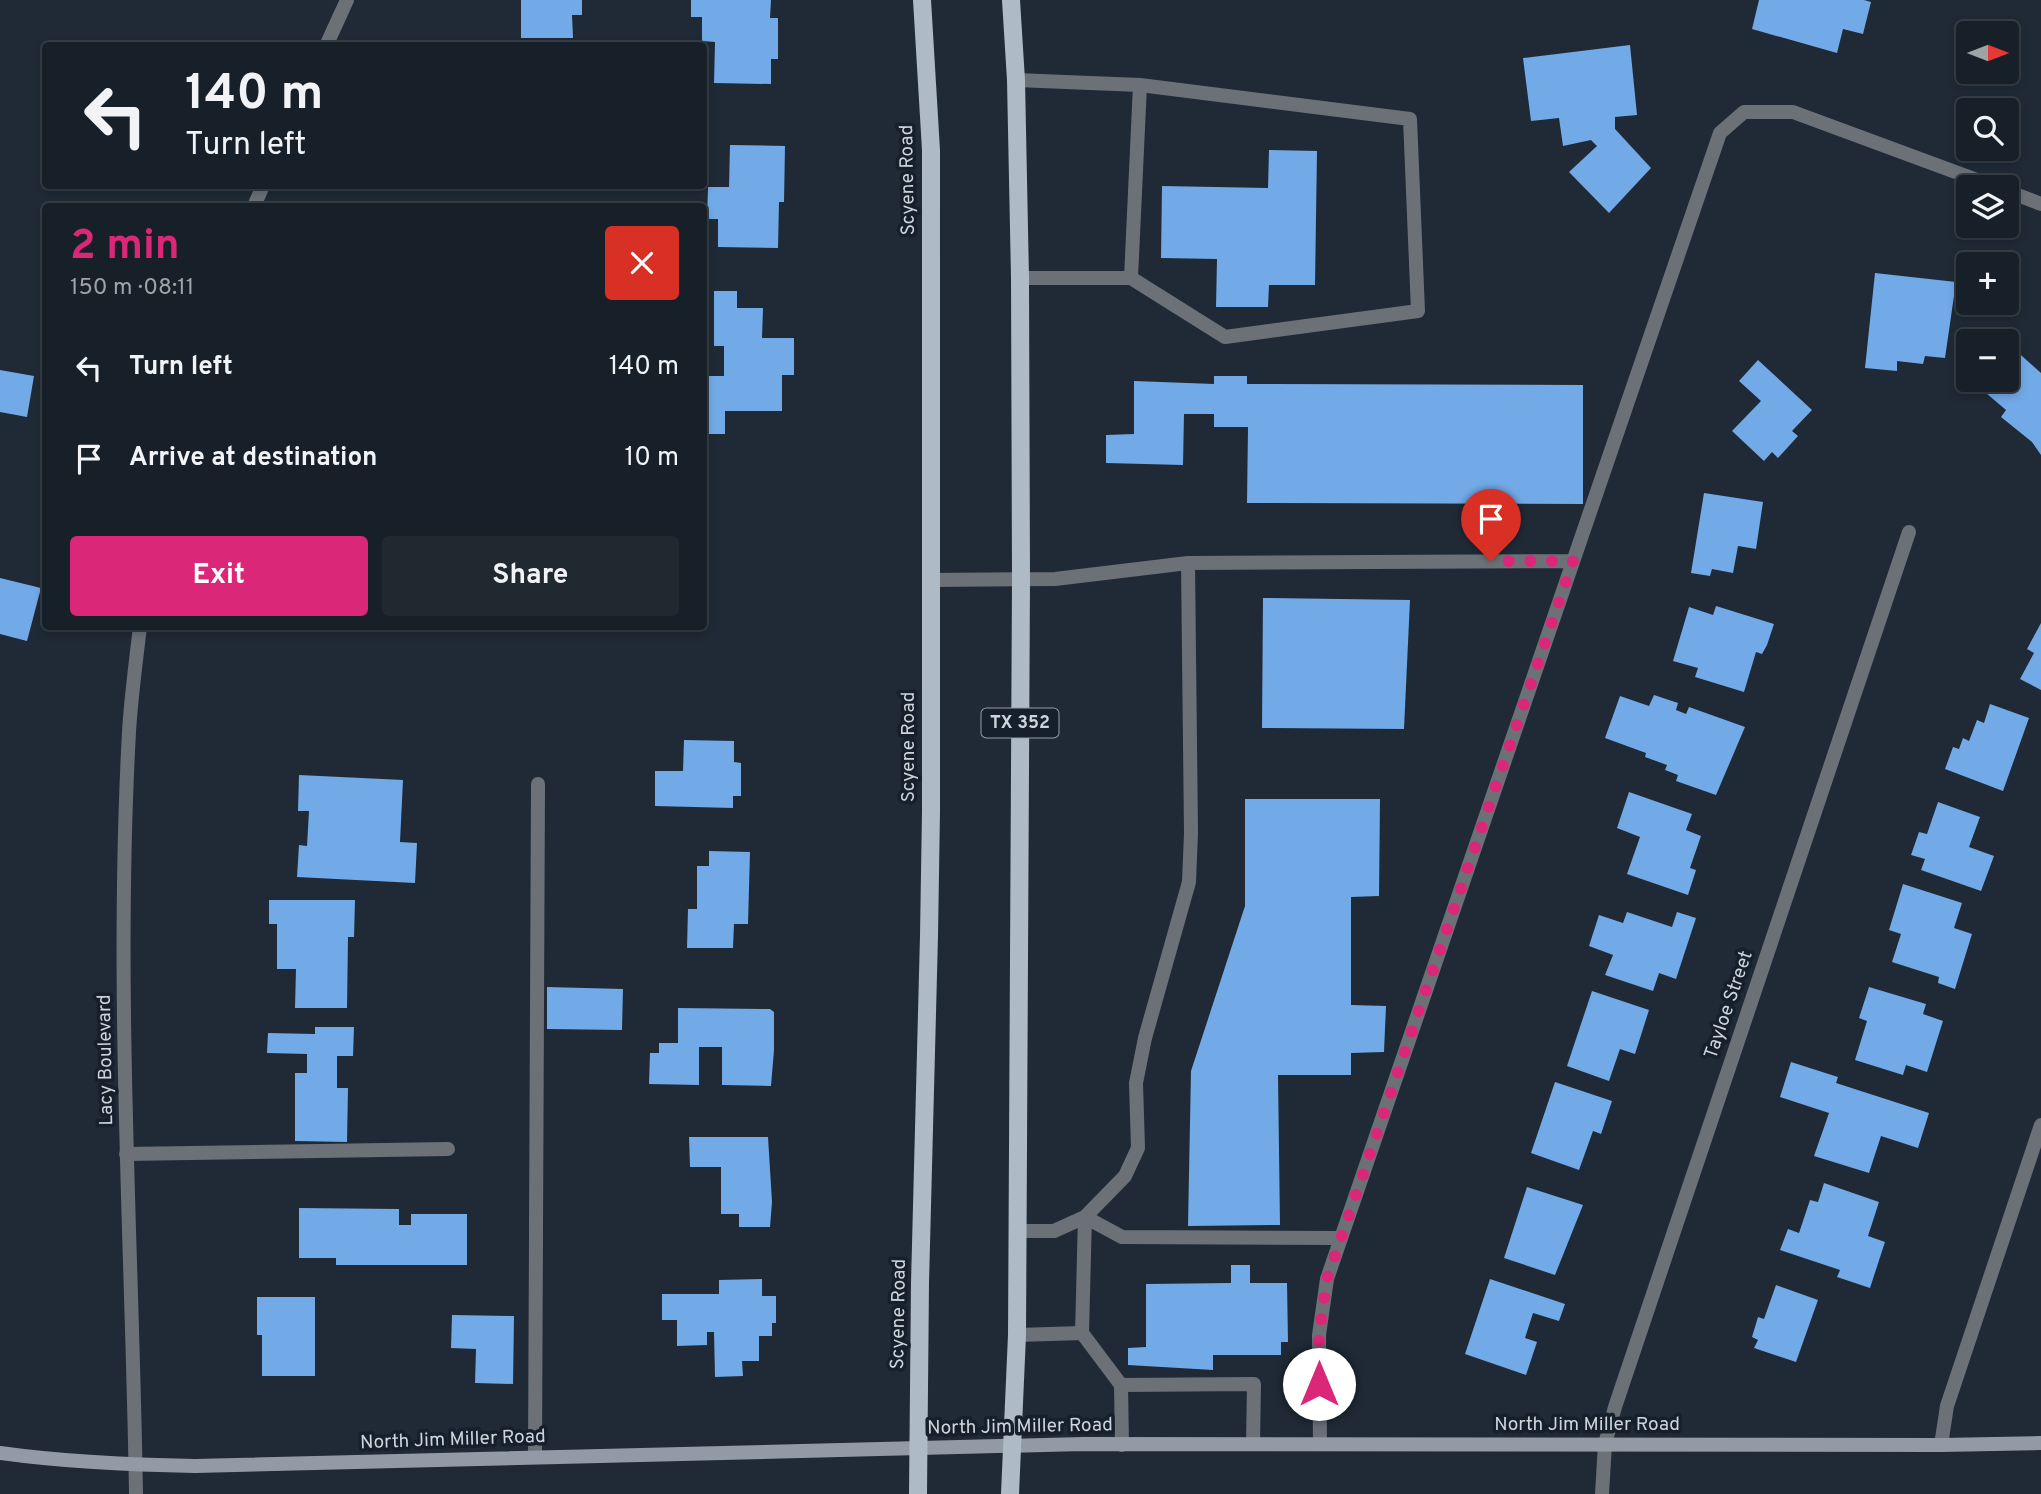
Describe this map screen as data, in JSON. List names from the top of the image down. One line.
{"streets":{"main road":["Scyene Road","TX 352","North Jim Miller Road"],"street":["Tayloe Street","Lacy Boulevard"]},"crossings":[["Scyene Road","North Jim Miller Road"],["TX 352","North Jim Miller Road"],["Tayloe Street","North Jim Miller Road"],["Lacy Boulevard","North Jim Miller Road"]],"north":"right","page":{"map_buttons":["+","−"],"turn":["140 m","Turn left"],"heading":["2 min","150 m · 08:11"],"list":[{"name":"Turn left","value":"140 m"},{"name":"Arrive at destination","value":"10 m"}],"buttons":["Exit","Share"]}}
